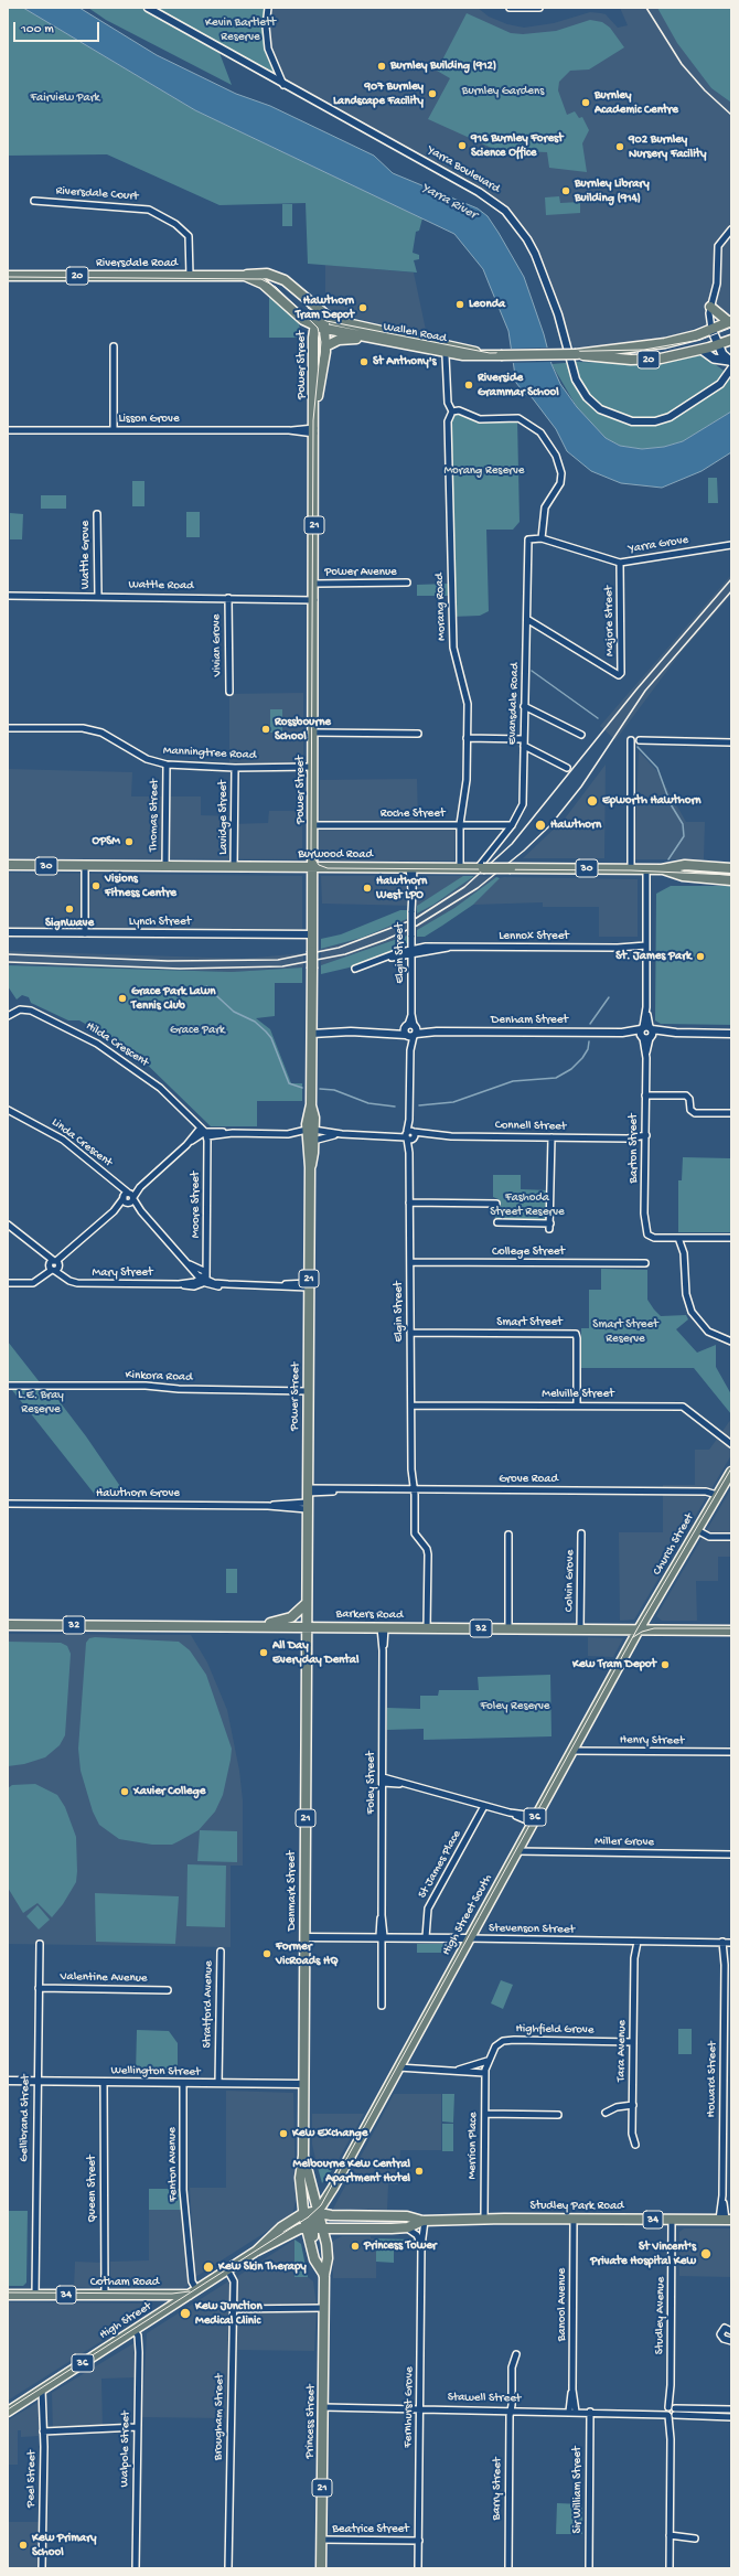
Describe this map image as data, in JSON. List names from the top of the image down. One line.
{"streets":{"main road":["Riversdale Road","20","Wallen Road","Power Street","21","Burwood Road","30","Church Street","Barkers Road","32","36","Denmark Street","High Street South","Studley Park Road","34","Cotham Road","High Street","Princess Street"],"street":["Yarra Boulevard","Riversdale Court","Lisson Grove","Yarra Grove","Wattle Grove","Power Avenue","Wattle Road","Morang Road","Majore Street","Vivian Grove","Evansdale Road","Manningtree Road","Roche Street","Thomas Street","Lavidge Street","Lynch Street","Lennox Street","Elgin Street","Denham Street","Hilda Crescent","Connell Street","Linda Crescent","Barton Street","Moore Street","College Street","Mary Street","Smart Street","Kinkora Road","Melville Street","Grove Road","Hawthorn Grove","Colvin Grove","Henry Street","Foley Street","Miller Grove","St James Place","Stevenson Street","Valentine Avenue","Stratford Avenue","Highfield Grove","Tara Avenue","Wellington Street","Howard Street","Gellibrand Street","Merrion Place","Fenton Avenue","Queen Street","Banool Avenue","Studley Avenue","Stawell Street","Fernhurst Grove","Brougham Street","Walpole Street","Peel Street","Barry Street","Sir William Street","Beatrice Street"]},"crossings":[["Riversdale Court","Riversdale Road"],["Riversdale Road","20"],["Riversdale Road","Wallen Road"],["Riversdale Road","Power Street"],["20","Wallen Road"],["20","Power Street"],["Wallen Road","Power Street"],["Wallen Road","Morang Road"],["Power Street","Lisson Grove"],["Power Street","Power Avenue"],["Power Street","Wattle Road"],["Power Street","Manningtree Road"],["Power Street","Roche Street"],["Power Street","Burwood Road"],["Power Street","Lynch Street"],["Power Street","Denham Street"],["Power Street","Connell Street"],["Power Street","Mary Street"],["Power Street","Kinkora Road"],["Power Street","Grove Road"],["Power Street","Hawthorn Grove"],["Power Street","Barkers Road"],["Power Street","Denmark Street"],["21","Denmark Street"],["21","High Street South"],["21","High Street"],["21","Princess Street"],["Yarra Grove","Majore Street"],["Yarra Grove","Evansdale Road"],["Wattle Grove","Wattle Road"],["Wattle Road","Vivian Grove"],["Morang Road","Roche Street"],["Morang Road","Burwood Road"],["Majore Street","Evansdale Road"],["Evansdale Road","Roche Street"],["Evansdale Road","Burwood Road"],["Manningtree Road","Thomas Street"],["Manningtree Road","Lavidge Street"],["Thomas Street","Burwood Road"],["Lavidge Street","Burwood Road"],["Burwood Road","Elgin Street"],["Burwood Road","Barton Street"],["Lennox Street","Elgin Street"],["Lennox Street","Barton Street"],["Elgin Street","Denham Street"],["Elgin Street","Connell Street"],["Elgin Street","College Street"],["Elgin Street","Smart Street"],["Elgin Street","Melville Street"],["Elgin Street","Grove Road"],["Elgin Street","Barkers Road"],["Denham Street","Barton Street"],["Hilda Crescent","Moore Street"],["Connell Street","Barton Street"],["Linda Crescent","Moore Street"],["Linda Crescent","Mary Street"],["Moore Street","Mary Street"],["Smart Street","Melville Street"],["Grove Road","Hawthorn Grove"],["Grove Road","Church Street"],["Church Street","Barkers Road"],["Church Street","High Street South"],["Colvin Grove","Barkers Road"],["Barkers Road","Foley Street"],["Barkers Road","Denmark Street"],["Barkers Road","High Street South"],["Henry Street","High Street South"],["Foley Street","Stevenson Street"],["Miller Grove","High Street South"],["St James Place","Stevenson Street"],["Denmark Street","High Street South"],["Denmark Street","Stevenson Street"],["Denmark Street","Wellington Street"],["Denmark Street","Studley Park Road"],["Denmark Street","High Street"],["Denmark Street","Princess Street"],["High Street South","Stevenson Street"],["High Street South","Studley Park Road"],["High Street South","High Street"],["High Street South","Princess Street"],["Stevenson Street","Tara Avenue"],["Stevenson Street","Howard Street"],["Valentine Avenue","Gellibrand Street"],["Stratford Avenue","Wellington Street"],["Highfield Grove","Tara Avenue"],["Highfield Grove","Merrion Place"],["Wellington Street","Gellibrand Street"],["Wellington Street","Fenton Avenue"],["Wellington Street","Queen Street"],["Howard Street","Studley Park Road"],["Gellibrand Street","Cotham Road"],["Merrion Place","Studley Park Road"],["Fenton Avenue","High Street"],["Queen Street","Cotham Road"],["Studley Park Road","Banool Avenue"],["Studley Park Road","Studley Avenue"],["Studley Park Road","High Street"],["Studley Park Road","Fernhurst Grove"],["Studley Park Road","Princess Street"],["Cotham Road","High Street"],["Banool Avenue","Stawell Street"],["Studley Avenue","Stawell Street"],["High Street","Brougham Street"],["High Street","Princess Street"],["High Street","Walpole Street"],["High Street","Peel Street"],["Stawell Street","Fernhurst Grove"],["Stawell Street","Princess Street"],["Stawell Street","Barry Street"],["Stawell Street","Sir William Street"],["Fernhurst Grove","Beatrice Street"],["Princess Street","Beatrice Street"]],"water":["Yarra River"],"parks":["Kevin Bartlett Reserve","Burnley Gardens","Fairview Park","Morang Reserve","Grace Park","Fashoda Street Reserve","Smart Street Reserve","L.E. Bray Reserve","Foley Reserve"],"places":["Burnley Building (912)","907 Burnley Landscape Facility","Burnley Academic Centre","916 Burnley Forest Science Office","902 Burnley Nursery Facility","Burnley Library Building (914)","Leonda","Hawthorn Tram Depot","St Anthony's","Riverside Grammar School","Rossbourne School","Epworth Hawthorn","Hawthorn","OPSM","Visions Fitness Centre","Hawthorn West LPO","Signwave","St. James Park","Grace Park Lawn Tennis Club","All Day Everyday Dental","Kew Tram Depot","Xavier College","Former VicRoads HQ","Kew Exchange","Melbourne Kew Central Apartment Hotel","Princess Tower","St Vincent's Private Hospital Kew","Kew Skin Therapy","Kew Junction Medical Clinic","Kew Primary School"],"scale_bar":"100 m"}
